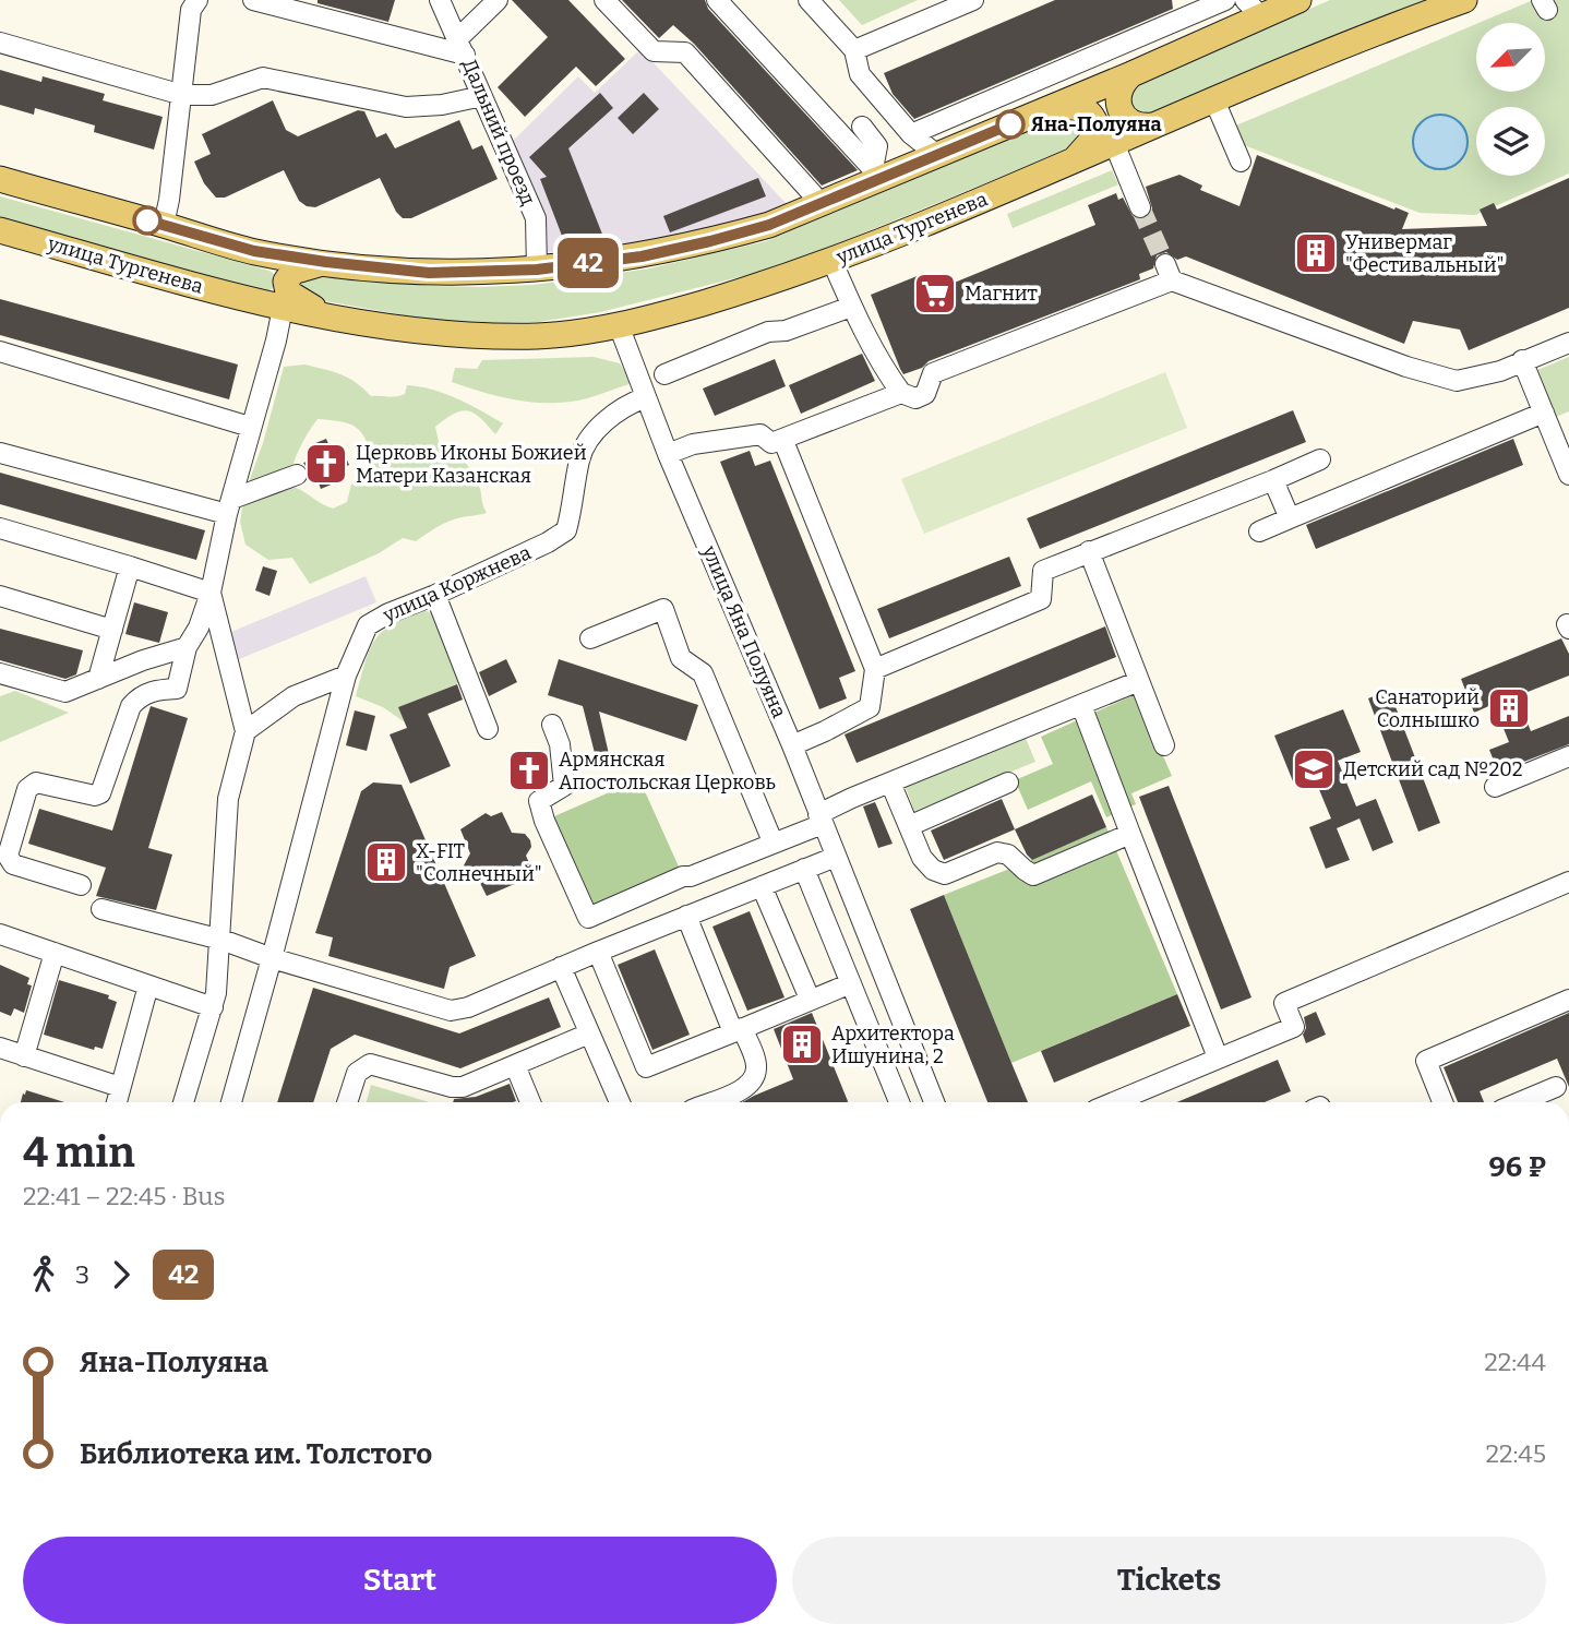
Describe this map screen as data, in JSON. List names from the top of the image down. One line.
{"streets":{"main road":["улица Тургенева"],"street":["Дальний проезд","улица Коржнева","улица Яна Полуяна"]},"crossings":[["улица Тургенева","улица Яна Полуяна"],["улица Коржнева","улица Яна Полуяна"]],"places":{"other":["Яна-Полуяна"],"building":["Универмаг \"Фестивальный\"","Санаторий Солнышко","X-FIT \"Солнечный\"","Архитектора Ишунина, 2"],"supermarket":["Магнит"],"church":["Церковь Иконы Божией Матери Казанская","Армянская Апостольская Церковь"],"school or university":["Детский сад №202"]},"lines":["bus line 42"],"north":"bottom left","page":{"on_map":"42","heading":["4 min","22:41 – 22:45 · Bus","96 ₽"],"legs":["3","42"],"list":[{"name":"Яна-Полуяна","value":"22:44"},{"name":"Библиотека им. Толстого","value":"22:45"}],"buttons":["Start","Tickets"]}}
